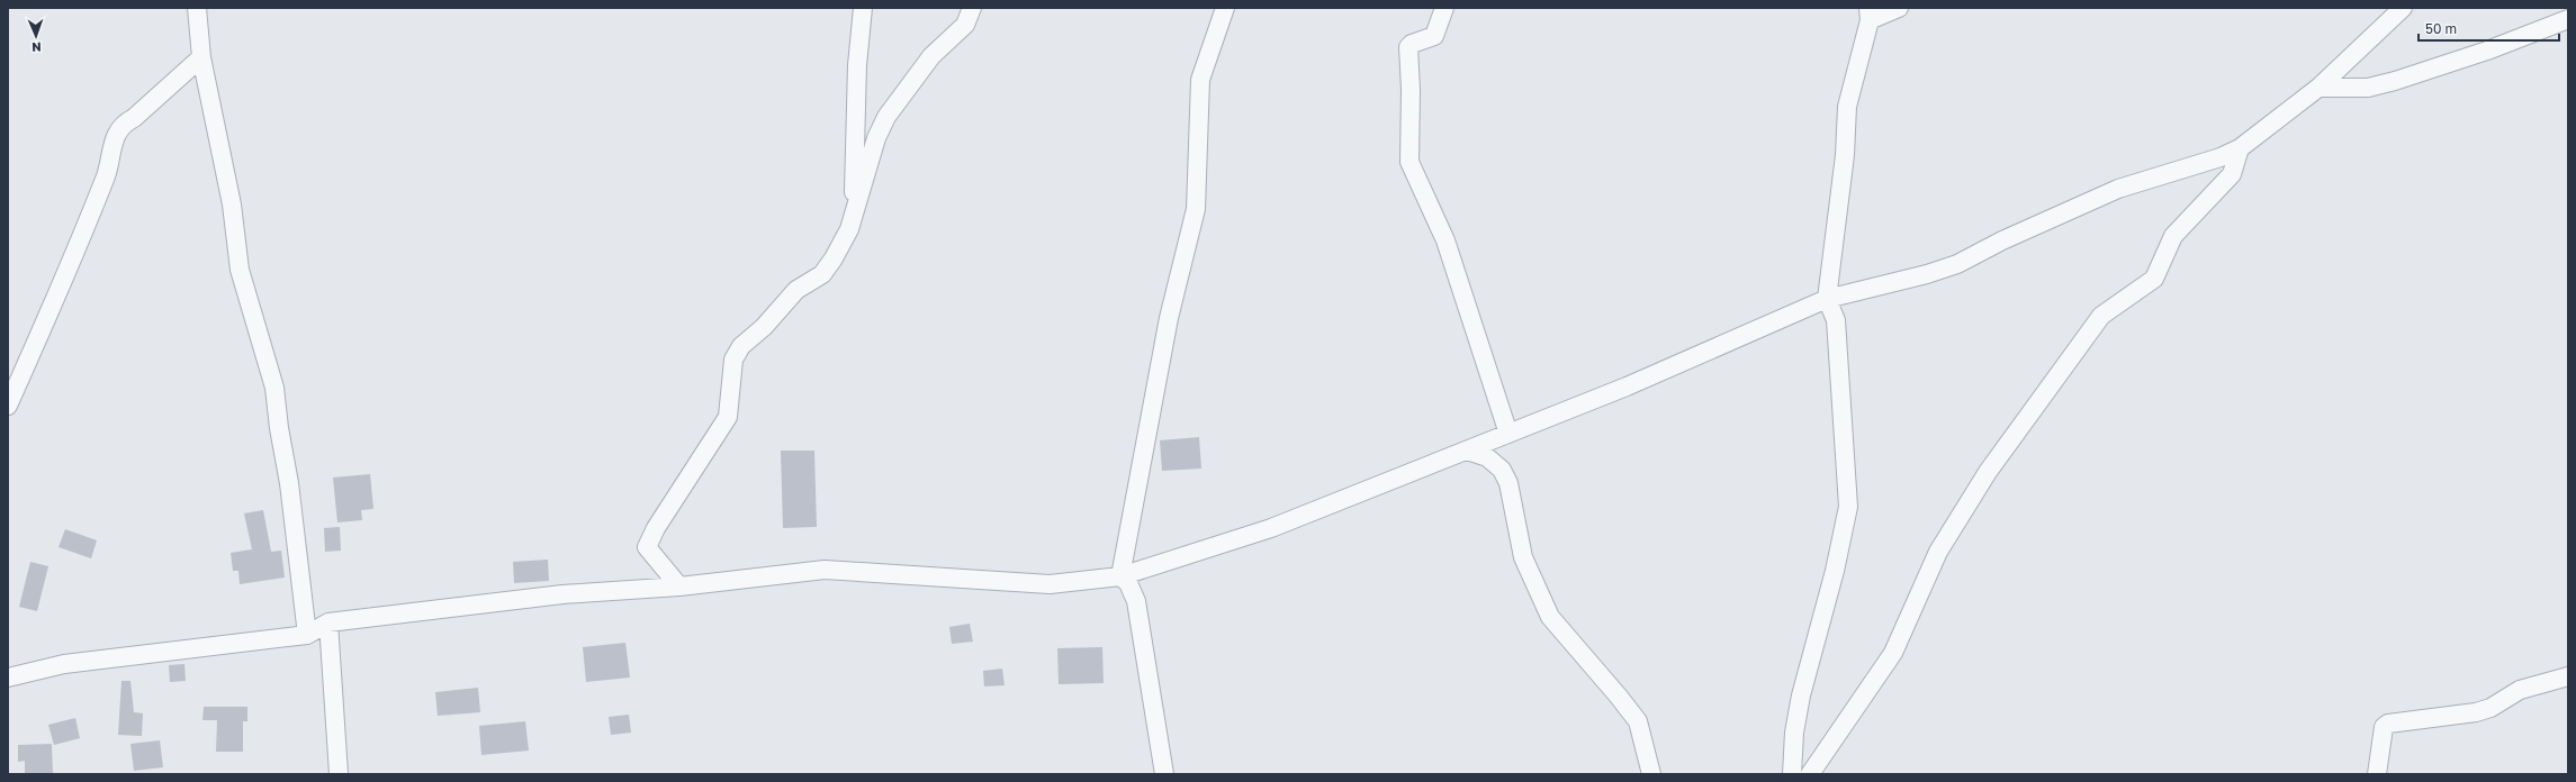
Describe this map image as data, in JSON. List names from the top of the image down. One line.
{"scale_bar":"50 m","north":"bottom"}
